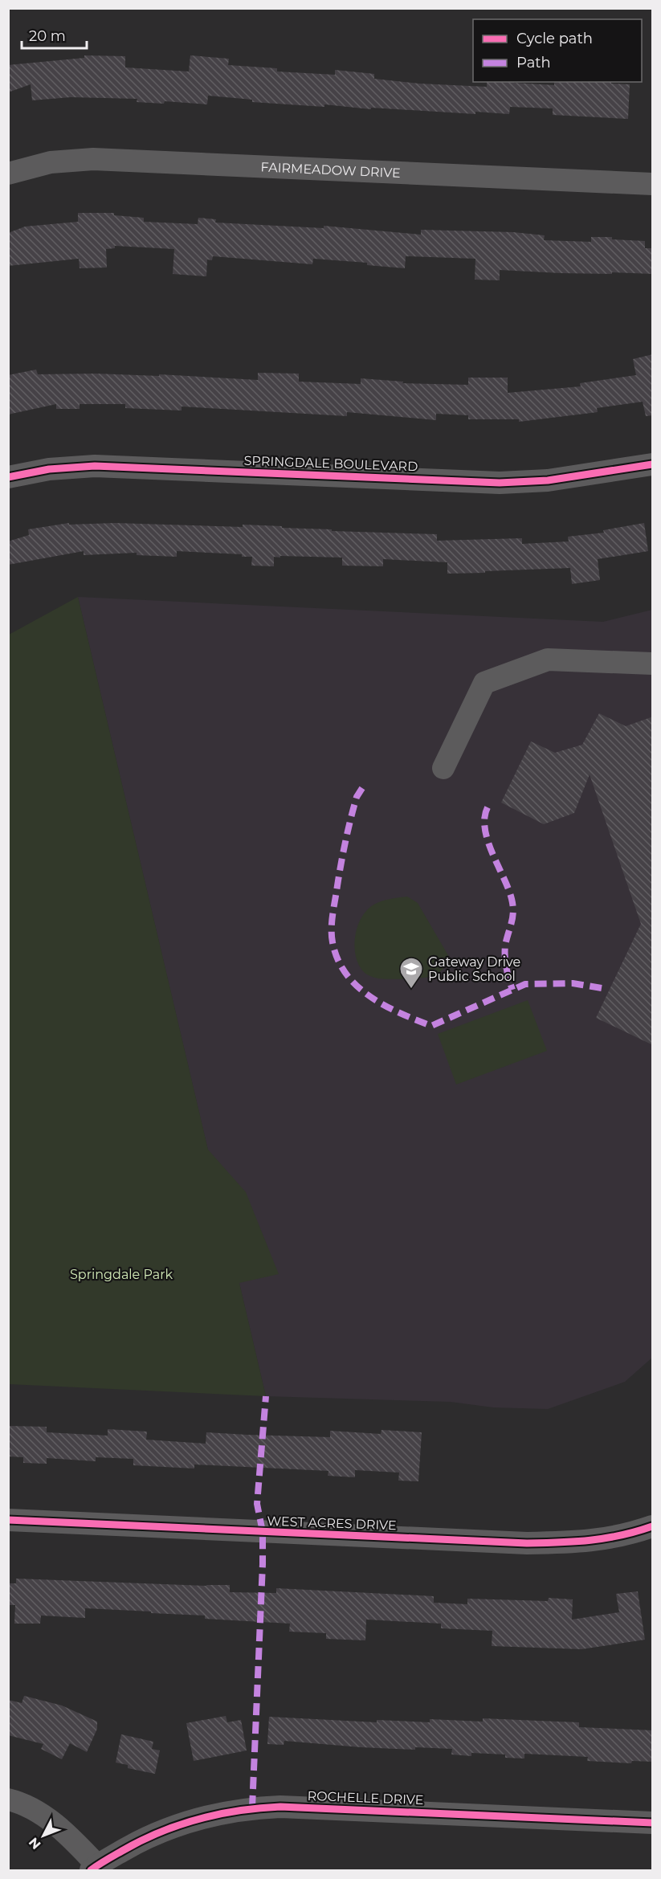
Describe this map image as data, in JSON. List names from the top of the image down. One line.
{"streets":{"street":["FAIRMEADOW DRIVE","SPRINGDALE BOULEVARD","WEST ACRES DRIVE","ROCHELLE DRIVE"]},"parks":["Springdale Park"],"places":{"school or university":["Gateway Drive Public School"]},"legend":["Cycle path","Path"],"scale_bar":"20 m","north":"bottom left"}
